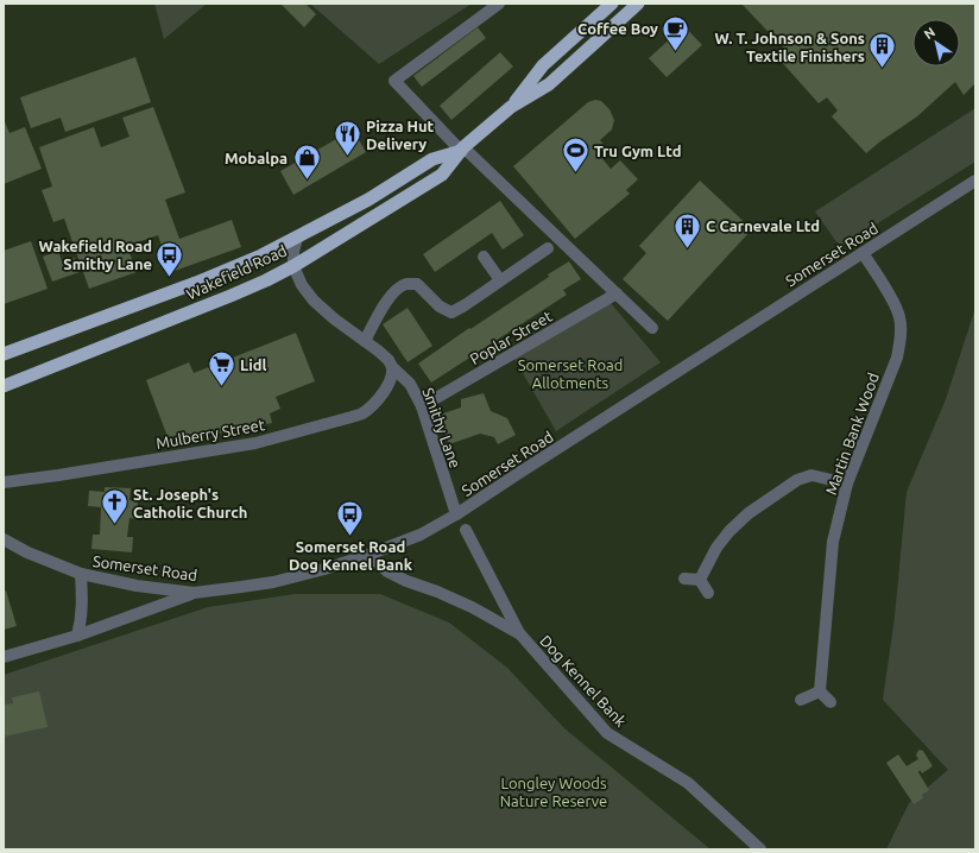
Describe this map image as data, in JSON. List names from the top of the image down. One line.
{"streets":{"highway":["Wakefield Road"],"street":["Somerset Road","Poplar Street","Smithy Lane","Mulberry Street","Martin Bank Wood","Dog Kennel Bank"]},"crossings":[["Somerset Road","Smithy Lane"],["Somerset Road","Martin Bank Wood"],["Somerset Road","Dog Kennel Bank"],["Wakefield Road","Smithy Lane"],["Poplar Street","Smithy Lane"],["Smithy Lane","Mulberry Street"]],"parks":["Somerset Road Allotments","Longley Woods Nature Reserve"],"places":{"cafe":["Coffee Boy"],"building":["W. T. Johnson & Sons Textile Finishers","C Carnevale Ltd"],"restaurant":["Pizza Hut Delivery"],"sports":["Tru Gym Ltd"],"shop":["Mobalpa"],"bus stop":["Wakefield Road Smithy Lane","Somerset Road Dog Kennel Bank"],"supermarket":["Lidl"],"church":["St. Joseph's Catholic Church"]},"north":"top left"}
